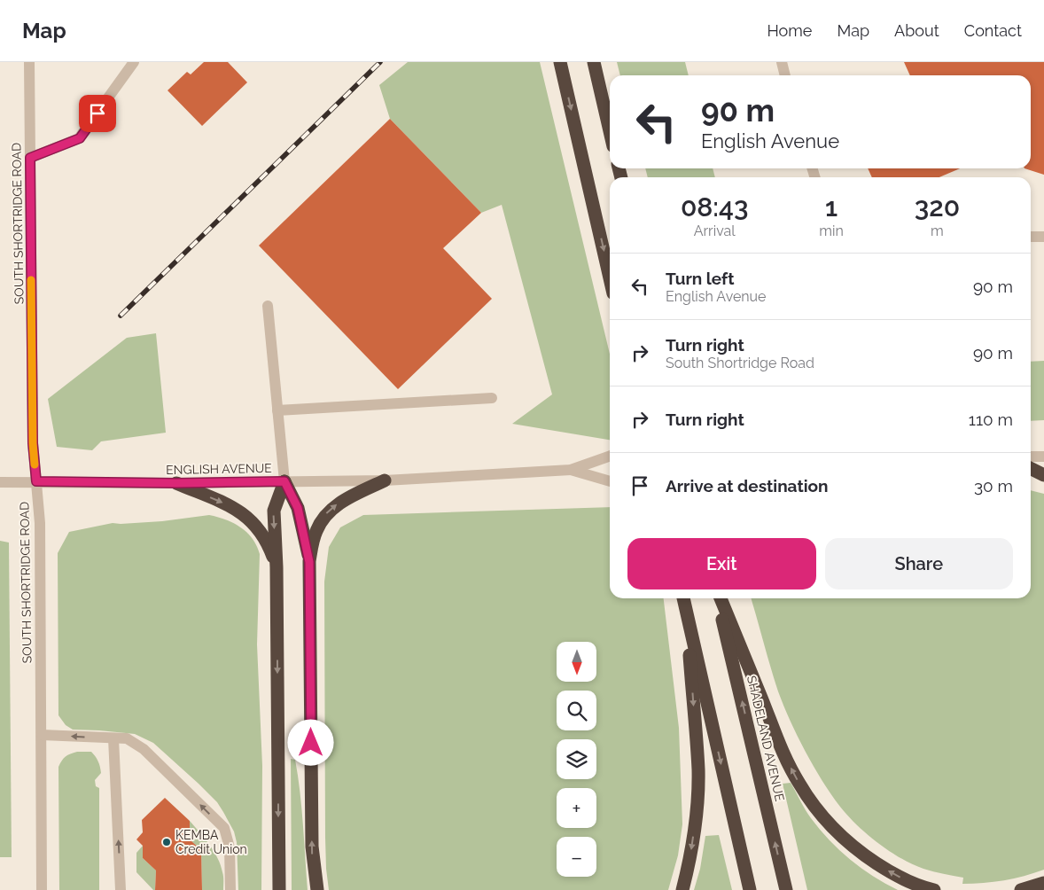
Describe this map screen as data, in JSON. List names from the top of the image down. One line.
{"streets":{"highway":["SHADELAND AVENUE"],"street":["SOUTH SHORTRIDGE ROAD","ENGLISH AVENUE"]},"crossings":[["SOUTH SHORTRIDGE ROAD","ENGLISH AVENUE"]],"places":["KEMBA Credit Union"],"north":"bottom","page":{"header":"Map","nav":["Home","Map","About","Contact"],"turn":["90 m","English Avenue"],"eta":["08:43","Arrival","1","min","320","m"],"list":[{"name":"Turn left","note":"English Avenue","value":"90 m"},{"name":"Turn right","note":"South Shortridge Road","value":"90 m"},{"name":"Turn right","value":"110 m"},{"name":"Arrive at destination","value":"30 m"}],"buttons":["Exit","Share"],"map_buttons":["+","−"]}}
